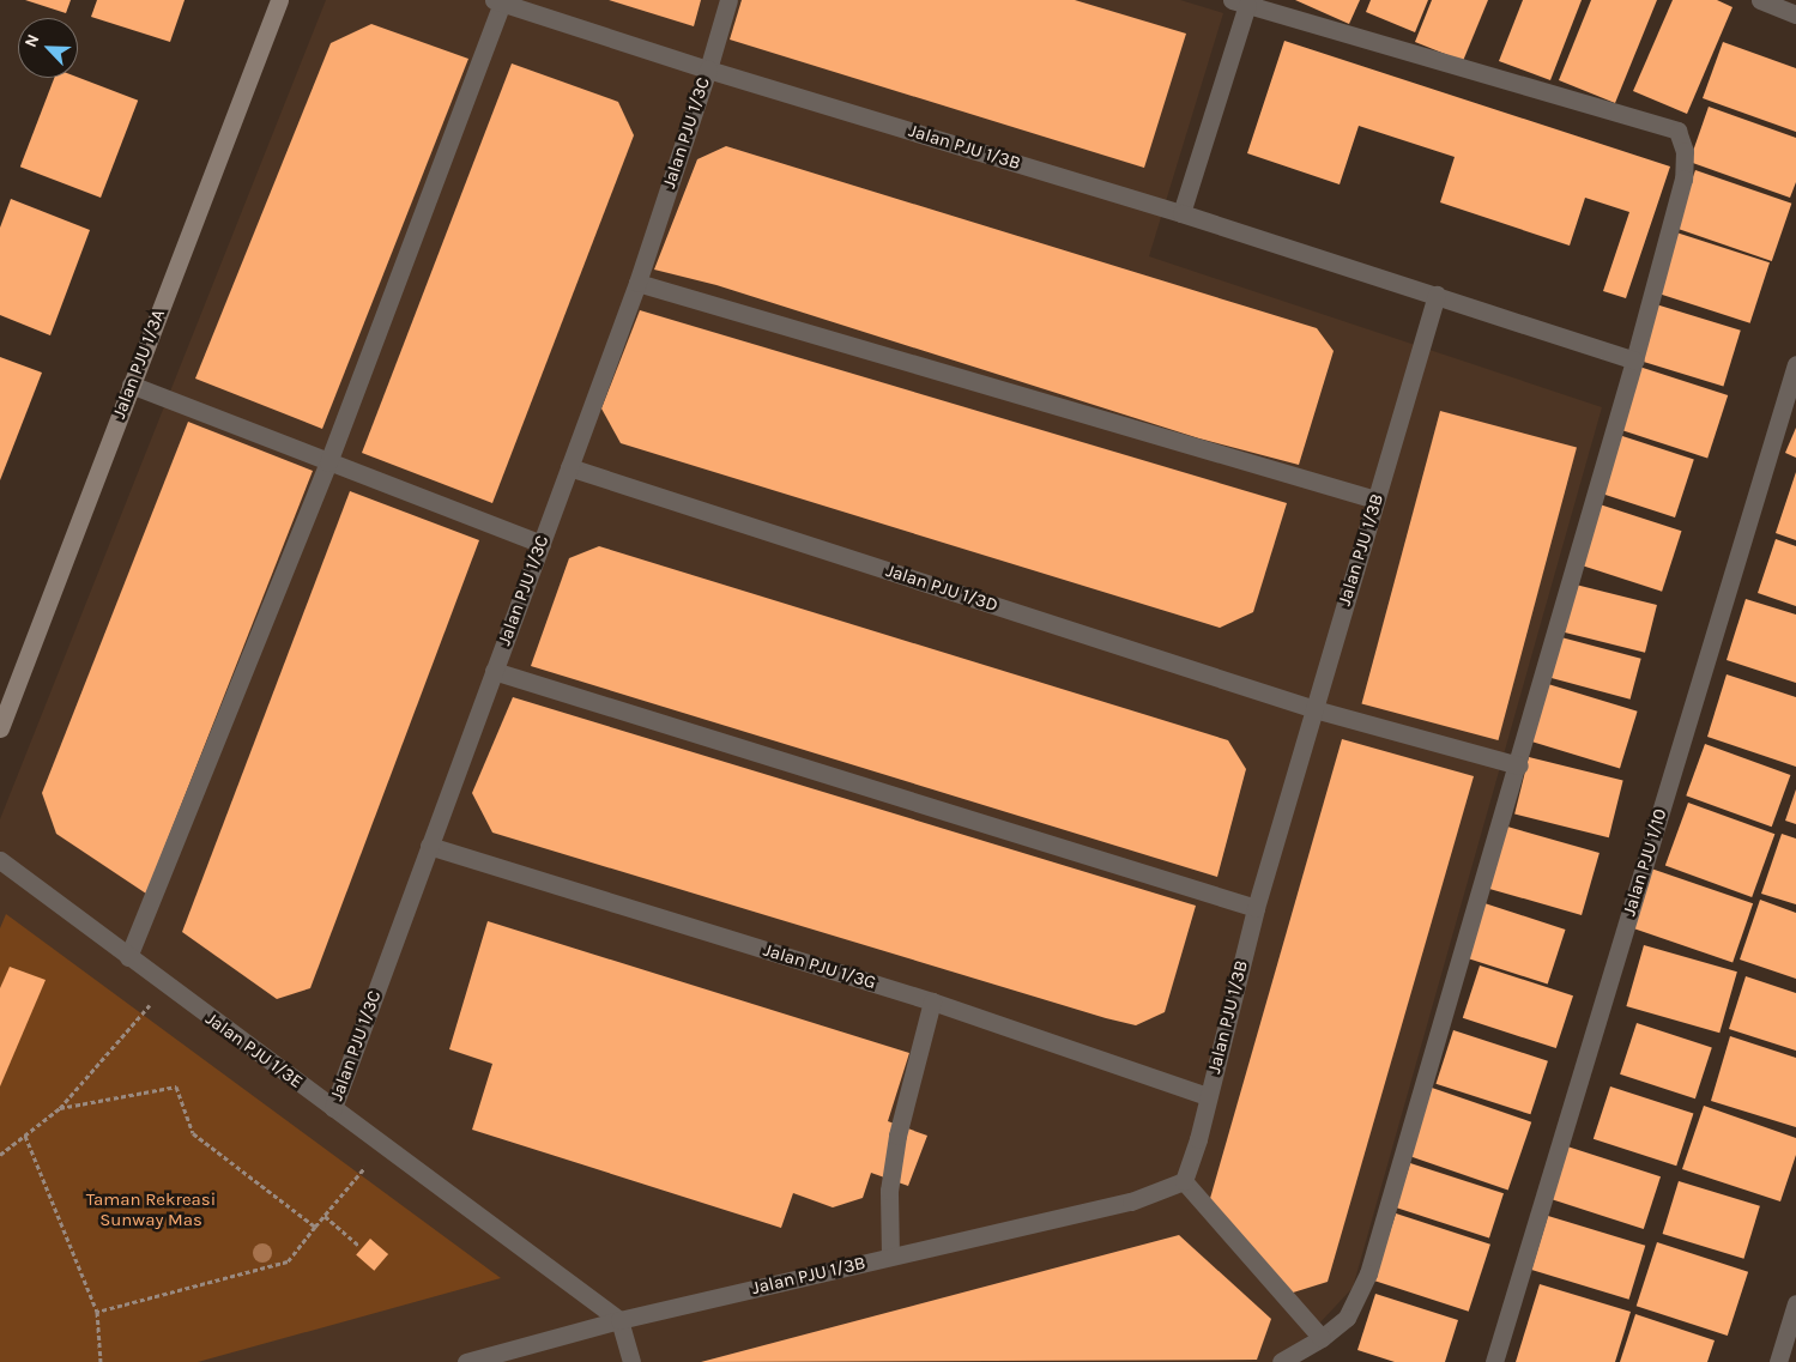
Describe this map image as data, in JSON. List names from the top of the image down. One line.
{"streets":{"main road":["Jalan PJU 1/3A"],"street":["Jalan PJU 1/3C","Jalan PJU 1/3B","Jalan PJU 1/3D","Jalan PJU 1/10","Jalan PJU 1/3G","Jalan PJU 1/3E"]},"crossings":[["Jalan PJU 1/3C","Jalan PJU 1/3B"],["Jalan PJU 1/3C","Jalan PJU 1/3D"],["Jalan PJU 1/3C","Jalan PJU 1/3G"],["Jalan PJU 1/3C","Jalan PJU 1/3E"],["Jalan PJU 1/3B","Jalan PJU 1/3D"],["Jalan PJU 1/3B","Jalan PJU 1/3G"],["Jalan PJU 1/3B","Jalan PJU 1/3E"]],"parks":["Taman Rekreasi Sunway Mas"],"north":"top left"}
